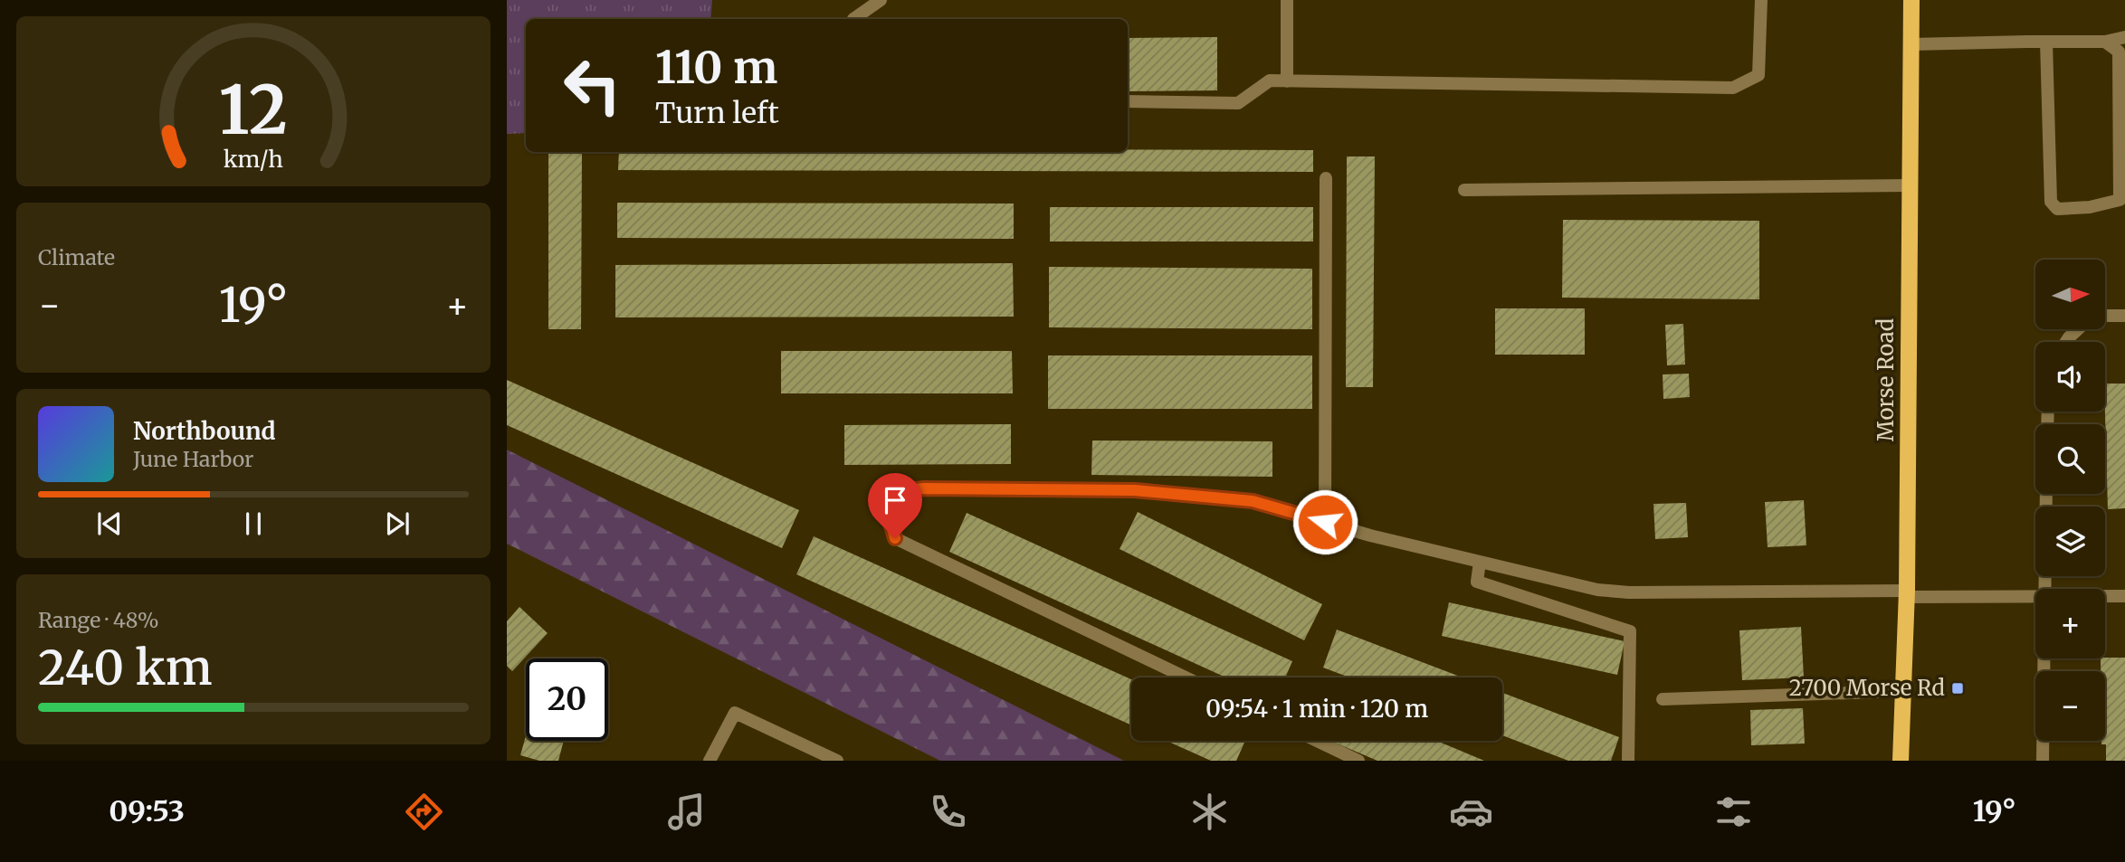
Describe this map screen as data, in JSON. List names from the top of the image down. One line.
{"streets":{"main road":["Morse Road"]},"places":{"transit":["2700 Morse Rd"]},"north":"right","page":{"turn":["110 m","Turn left"],"tile":["Climate",["Range · 48%","240 km"]],"map_buttons":["+","−"],"heat":["−","19°","+"],"song":["Northbound","June Harbor"],"limit":"20","trip":"09:54 · 1 min · 120 m","tabs":["09:53","19°"],"gauge":["12","km/h"]}}
